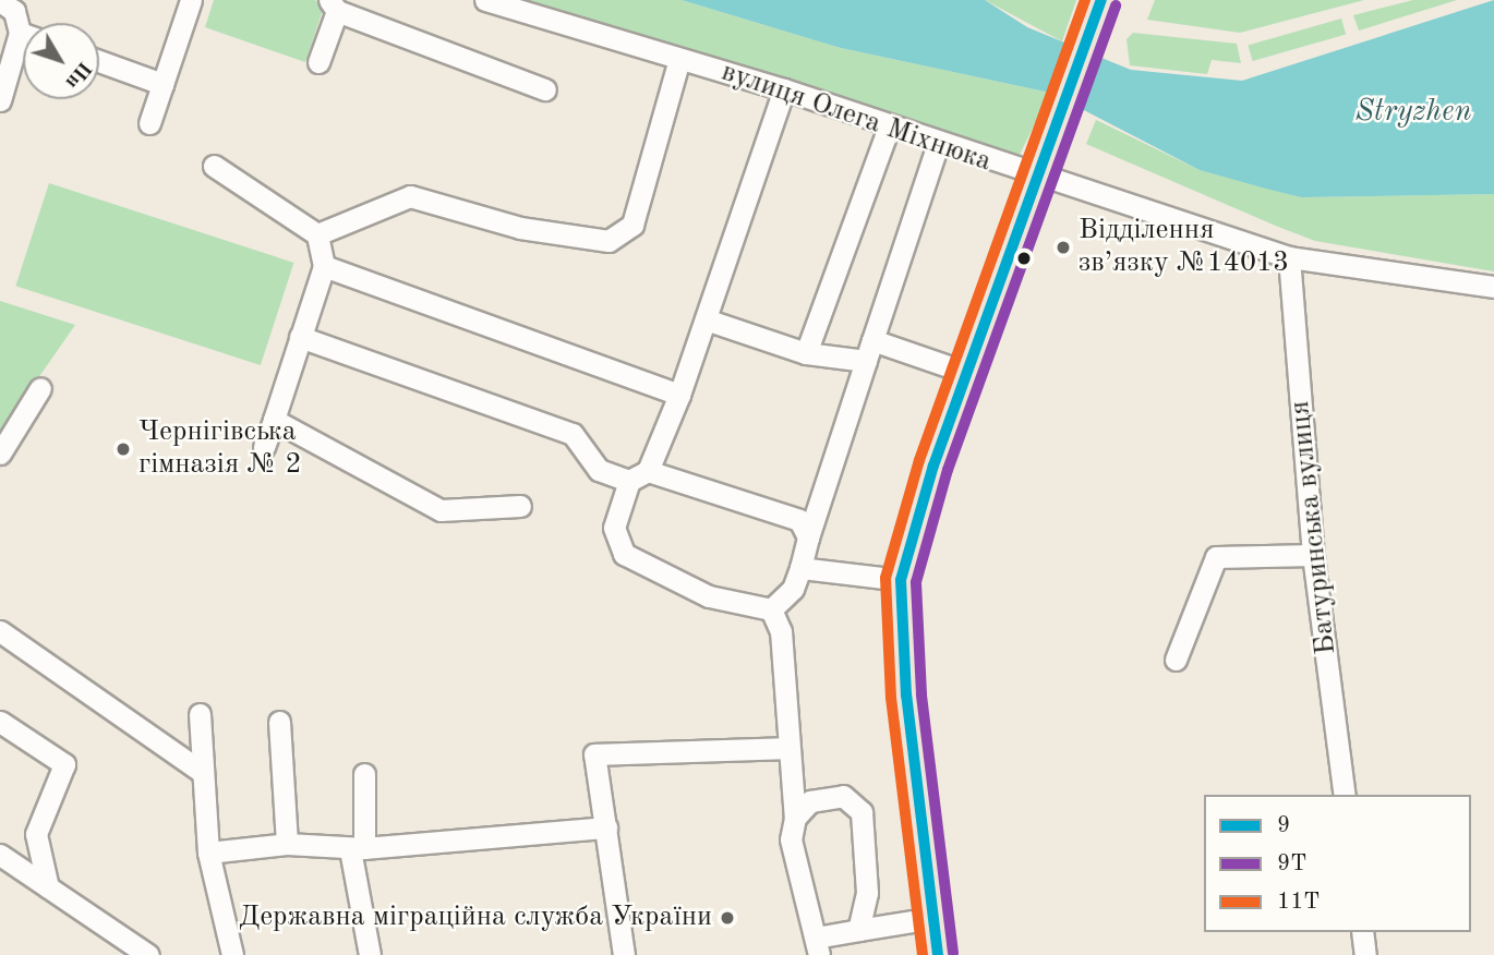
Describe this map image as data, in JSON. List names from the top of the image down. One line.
{"streets":{"street":["вулиця Олега Міхнюка","Батуринська вулиця"]},"crossings":[["вулиця Олега Міхнюка","Батуринська вулиця"]],"water":["Stryzhen"],"places":["Відділення зв’язку №14013","Чернігівська гімназія № 2","Державна міграційна служба України"],"lines":["transit line 9","transit line 11Т","transit line 9Т"],"legend":["9","9Т","11Т"],"north":"bottom right"}
